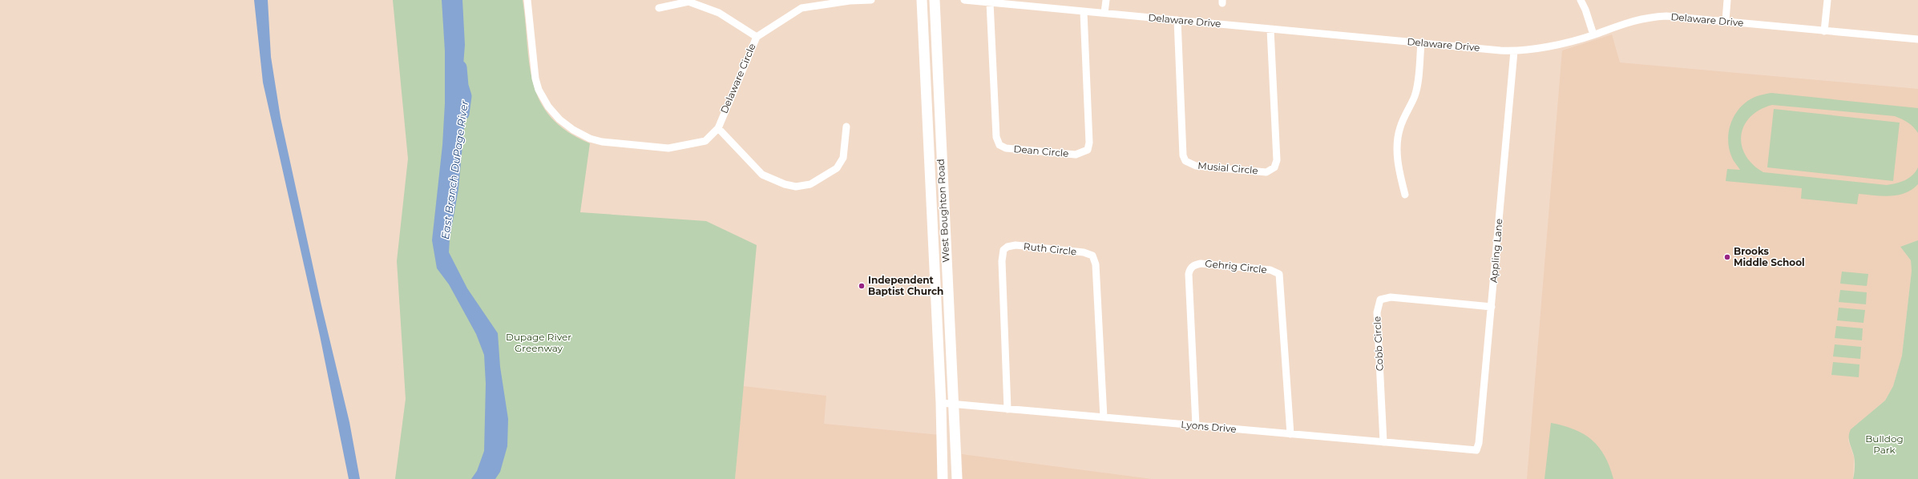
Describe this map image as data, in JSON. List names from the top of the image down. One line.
{"streets":{"main road":["West Boughton Road"],"street":["Delaware Drive","Delaware Circle","Dean Circle","Musial Circle","Ruth Circle","Appling Lane","Gehrig Circle","Cobb Circle","Lyons Drive"]},"crossings":[["Delaware Drive","Dean Circle"],["Delaware Drive","Musial Circle"],["Delaware Drive","Appling Lane"],["West Boughton Road","Lyons Drive"],["Ruth Circle","Lyons Drive"],["Appling Lane","Cobb Circle"],["Appling Lane","Lyons Drive"],["Gehrig Circle","Lyons Drive"],["Cobb Circle","Lyons Drive"]],"water":["East Branch DuPage River"],"parks":["Dupage River Greenway","Bulldog Park"],"places":["Brooks Middle School","Independent Baptist Church"]}
